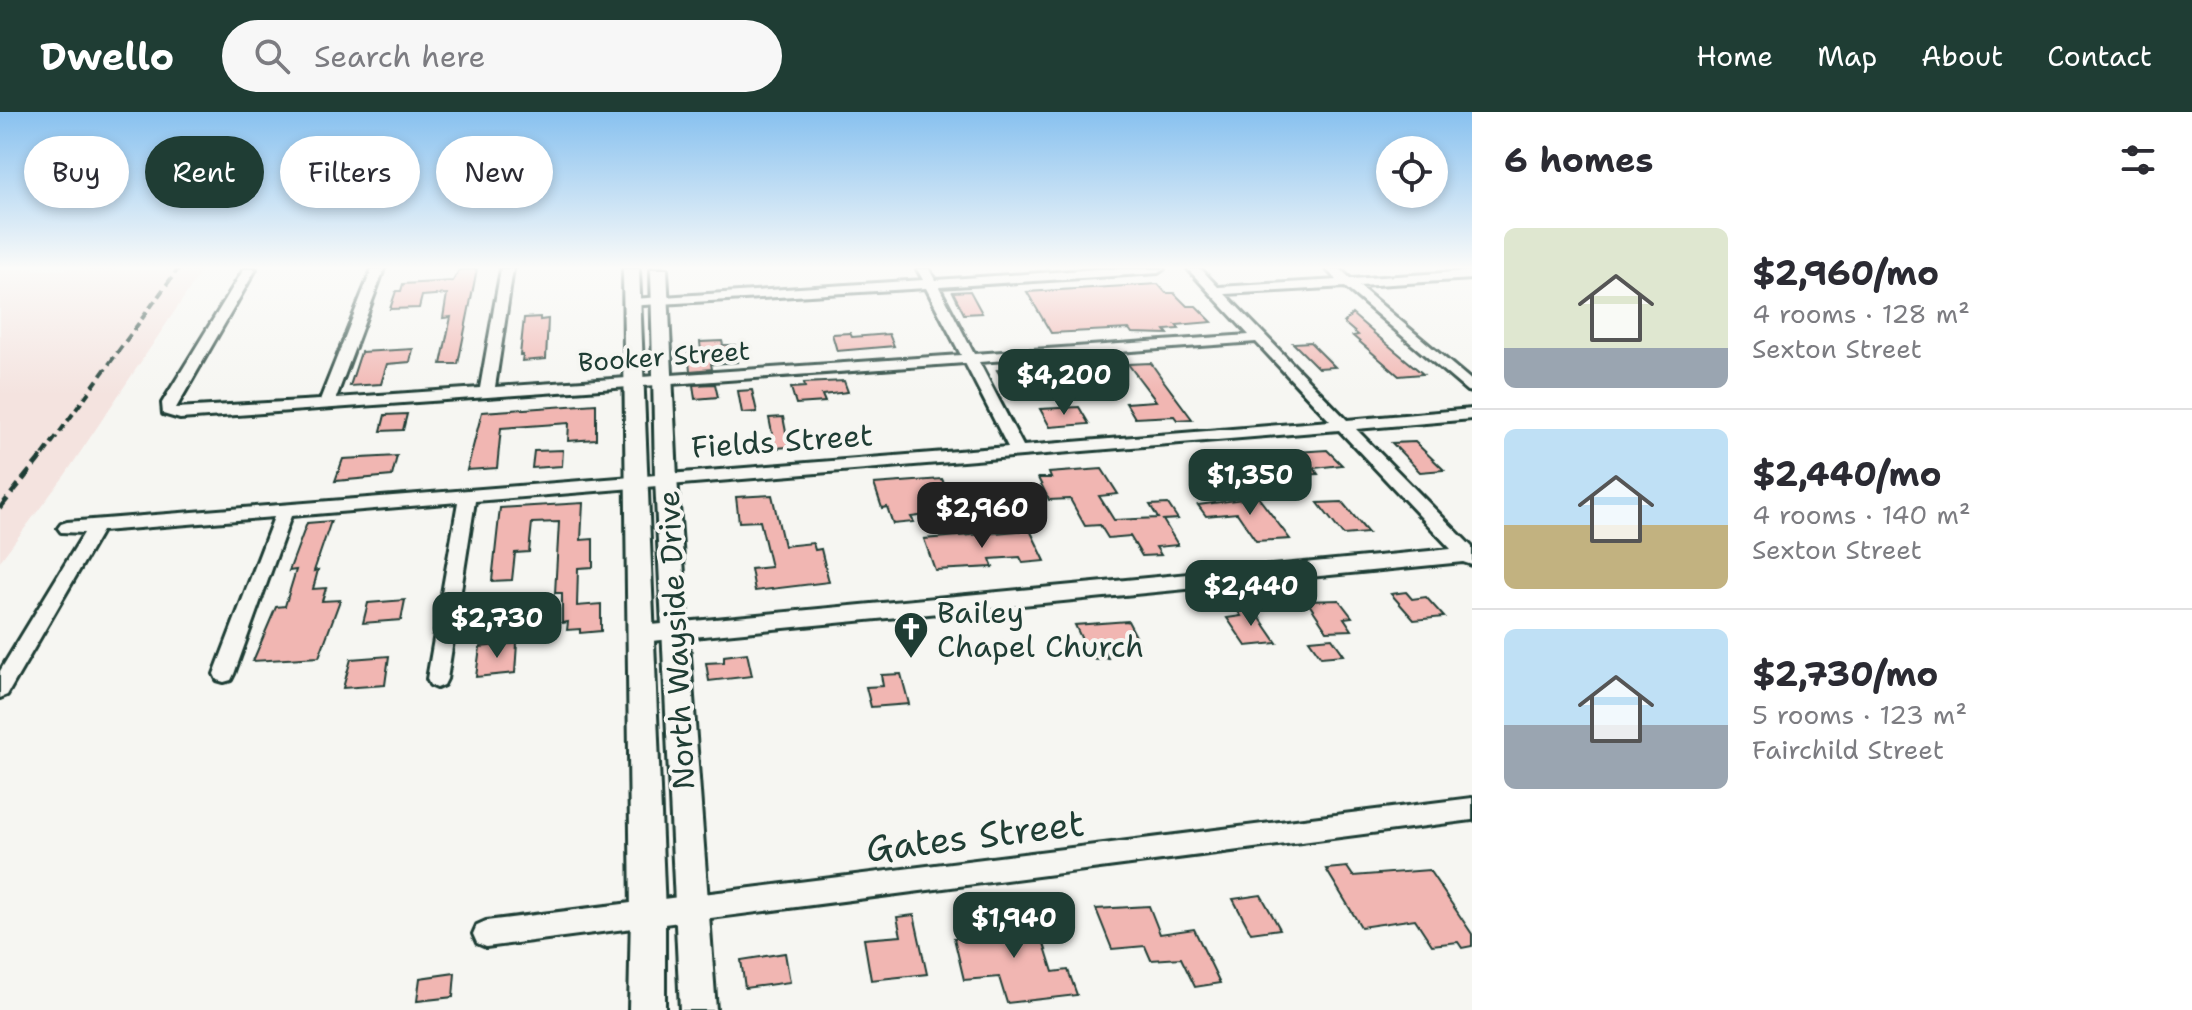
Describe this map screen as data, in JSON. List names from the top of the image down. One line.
{"streets":{"main road":["North Wayside Drive"],"street":["Booker Street","Fields Street","Gates Street"]},"crossings":[["Booker Street","North Wayside Drive"],["Fields Street","North Wayside Drive"],["North Wayside Drive","Gates Street"]],"places":{"church":["Bailey Chapel Church"]},"page":{"header":"Dwello","search":"Search here","nav":["Home","Map","About","Contact"],"heading":"6 homes","chip":["Buy","Rent","Filters","New"],"list":[{"name":"$2,960/mo","note":"4 rooms · 128 m² · Sexton Street"},{"name":"$2,440/mo","note":"4 rooms · 140 m² · Sexton Street"},{"name":"$2,730/mo","note":"5 rooms · 123 m² · Fairchild Street"}],"price":["$4,200","$1,350","$2,960","$2,440","$2,730","$1,940"]}}
